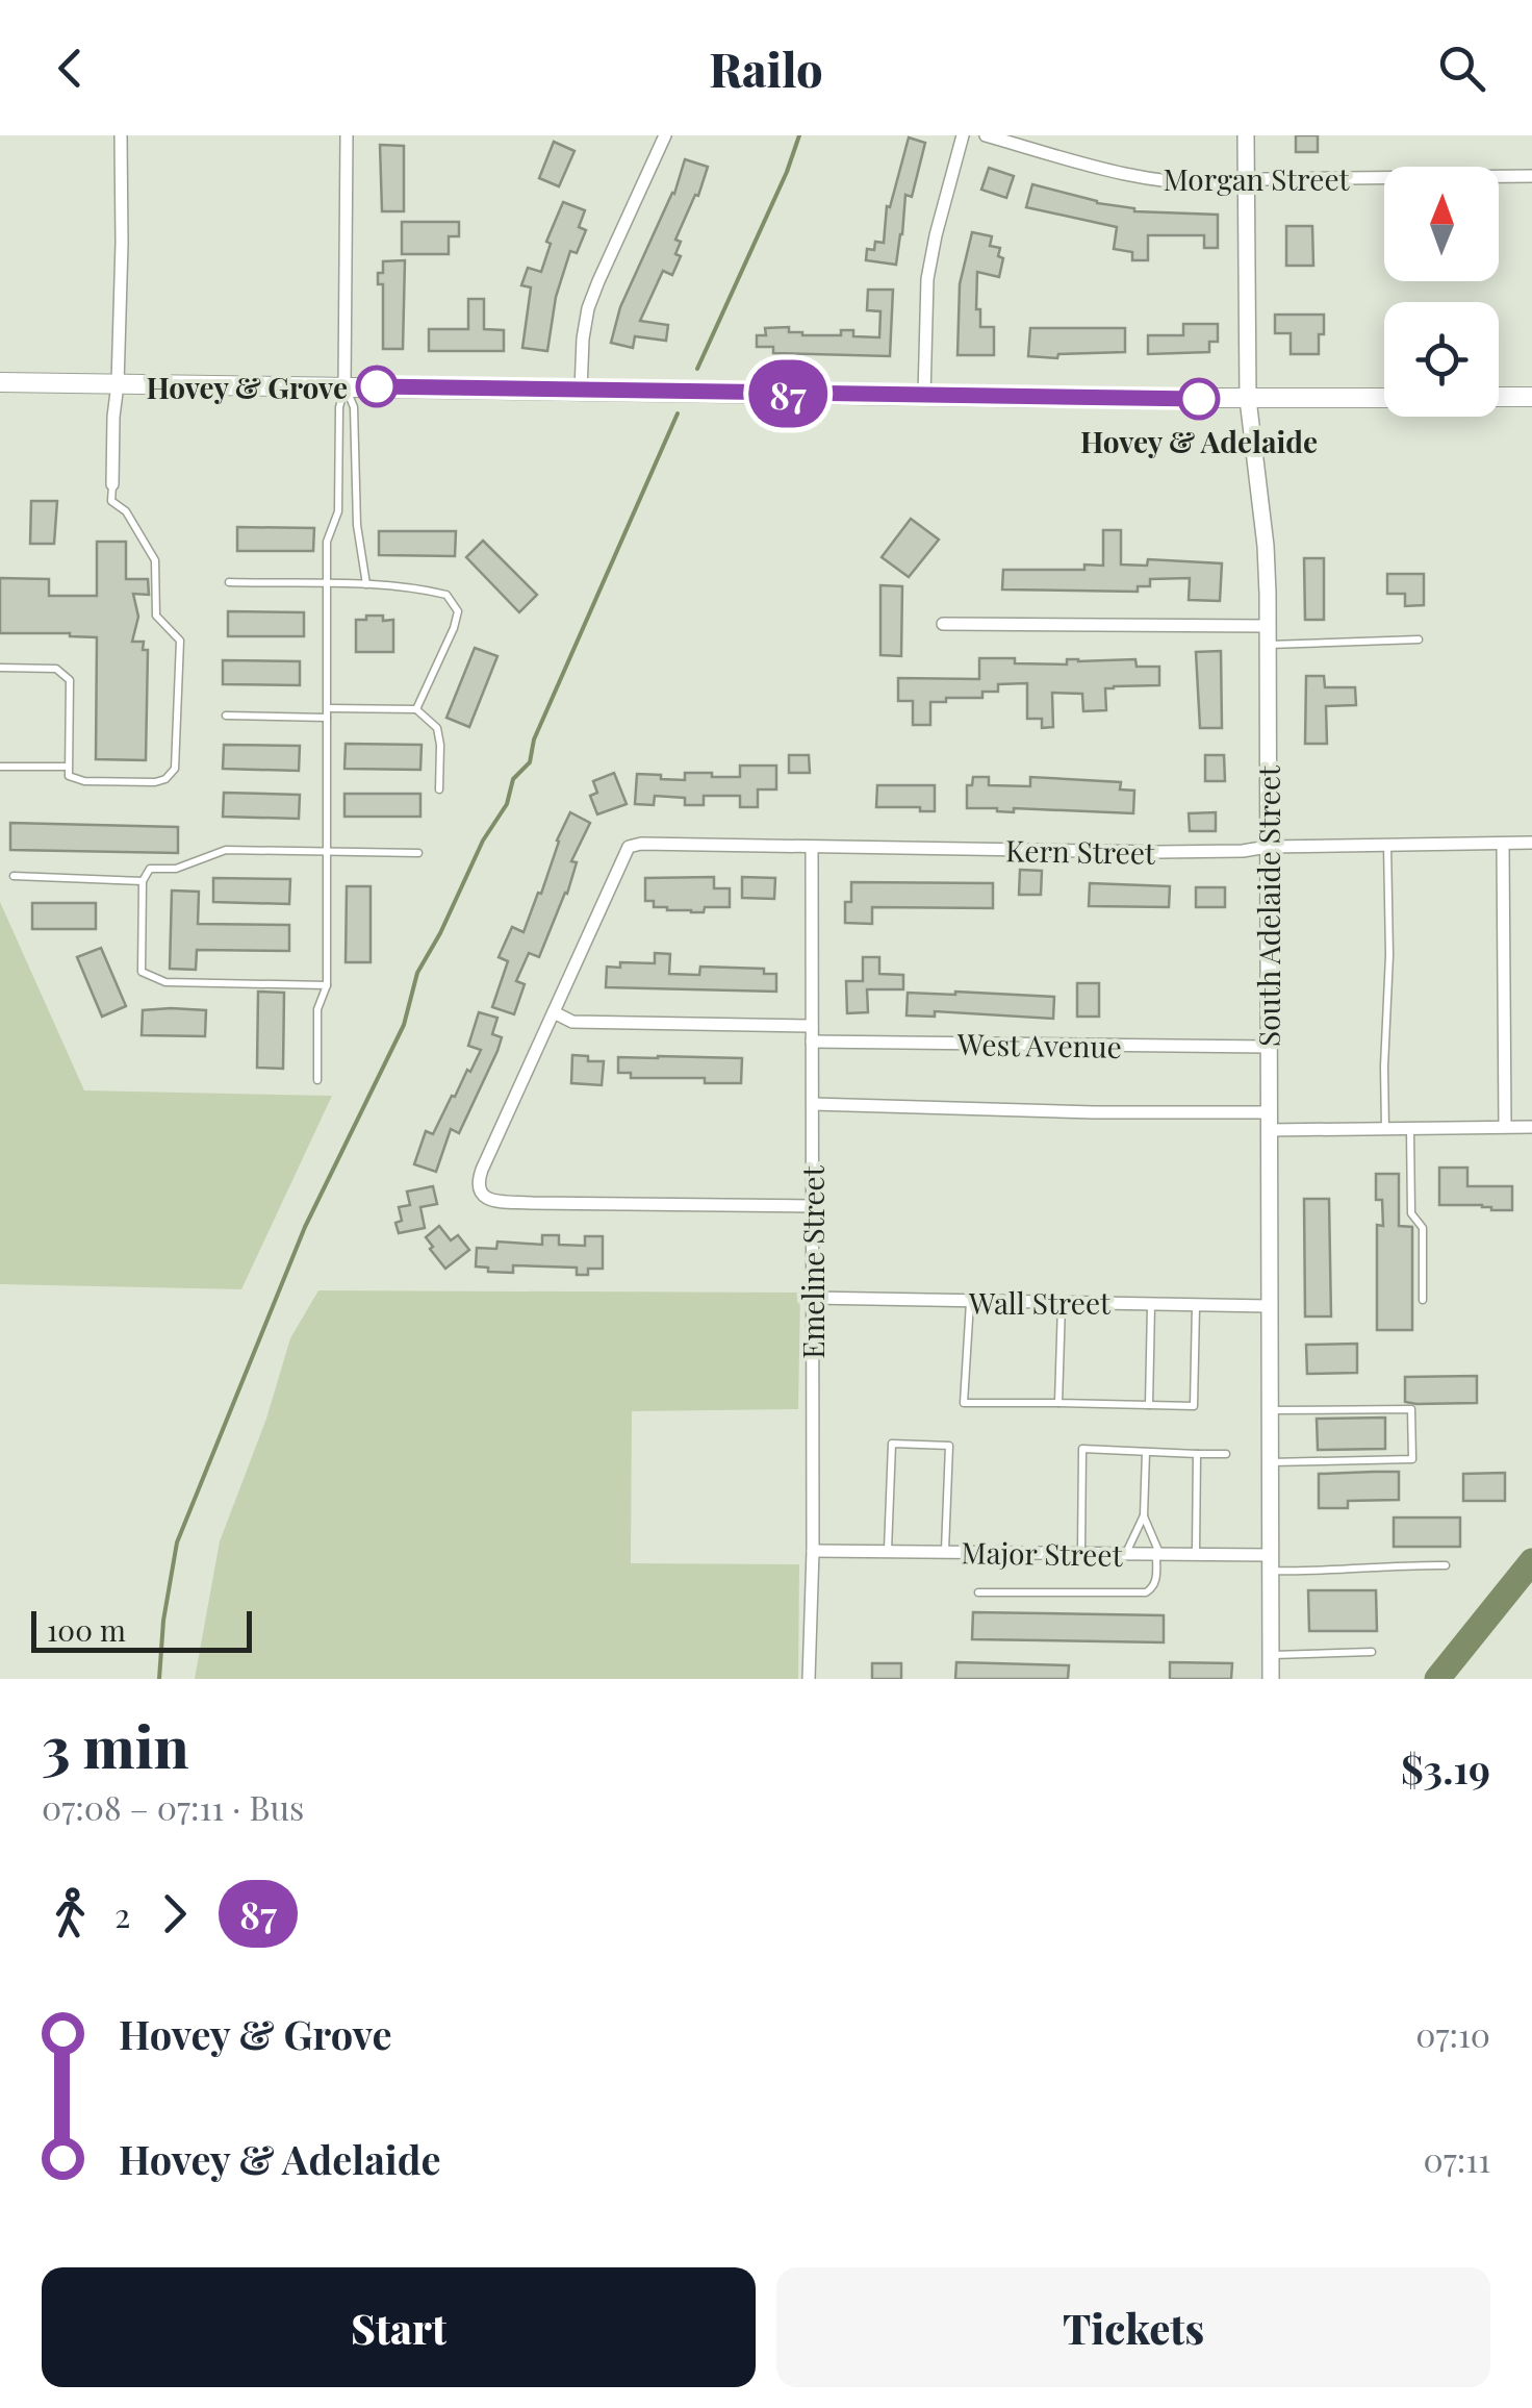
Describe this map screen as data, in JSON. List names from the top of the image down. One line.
{"streets":{"street":["Morgan Street","Kern Street","South Adelaide Street","West Avenue","Emeline Street","Wall Street","Major Street"]},"crossings":[["Morgan Street","South Adelaide Street"],["Kern Street","South Adelaide Street"],["Kern Street","Emeline Street"],["South Adelaide Street","West Avenue"],["South Adelaide Street","Wall Street"],["South Adelaide Street","Major Street"],["West Avenue","Emeline Street"],["Emeline Street","Wall Street"],["Emeline Street","Major Street"]],"places":["Hovey & Grove","Hovey & Adelaide"],"lines":["bus line 87"],"scale_bar":"100 m","north":"top","page":{"header":"Railo","on_map":"87","scale":"100 m","heading":["3 min","07:08 – 07:11 · Bus","$3.19"],"legs":["2","87"],"list":[{"name":"Hovey & Grove","value":"07:10"},{"name":"Hovey & Adelaide","value":"07:11"}],"buttons":["Start","Tickets"]}}
